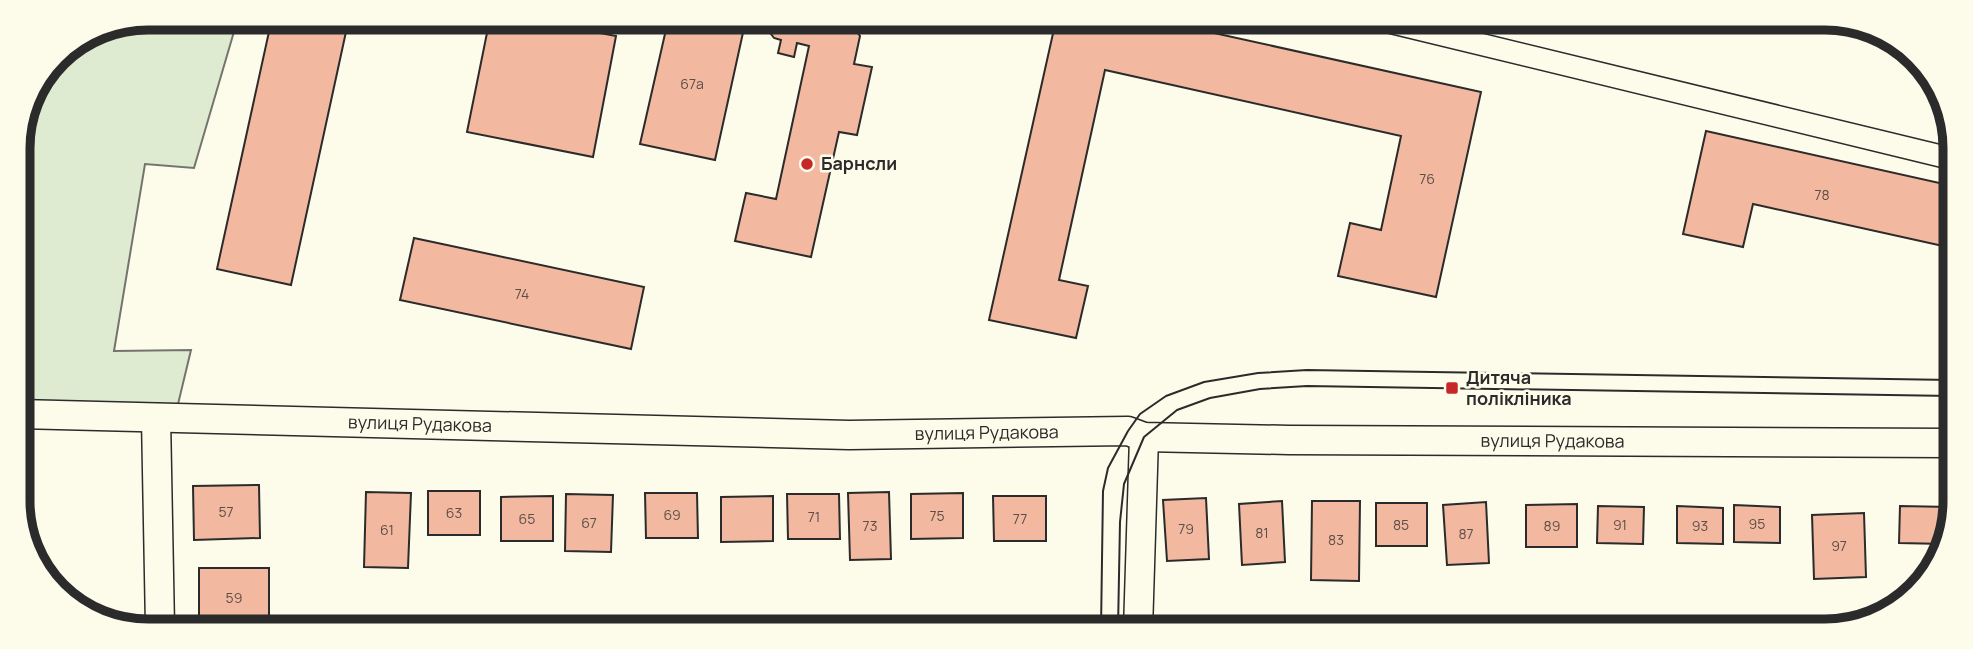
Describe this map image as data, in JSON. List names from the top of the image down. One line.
{"streets":{"street":["вулиця Рудакова"]},"places":{"other":["Барнсли"],"transit":["Дитяча полікліника"]},"house_numbers":["67а","76","78","74","57","63","69","75","71","65","77","67","95","85","91","73","89","93","79","61","81","87","83","97","59"]}
